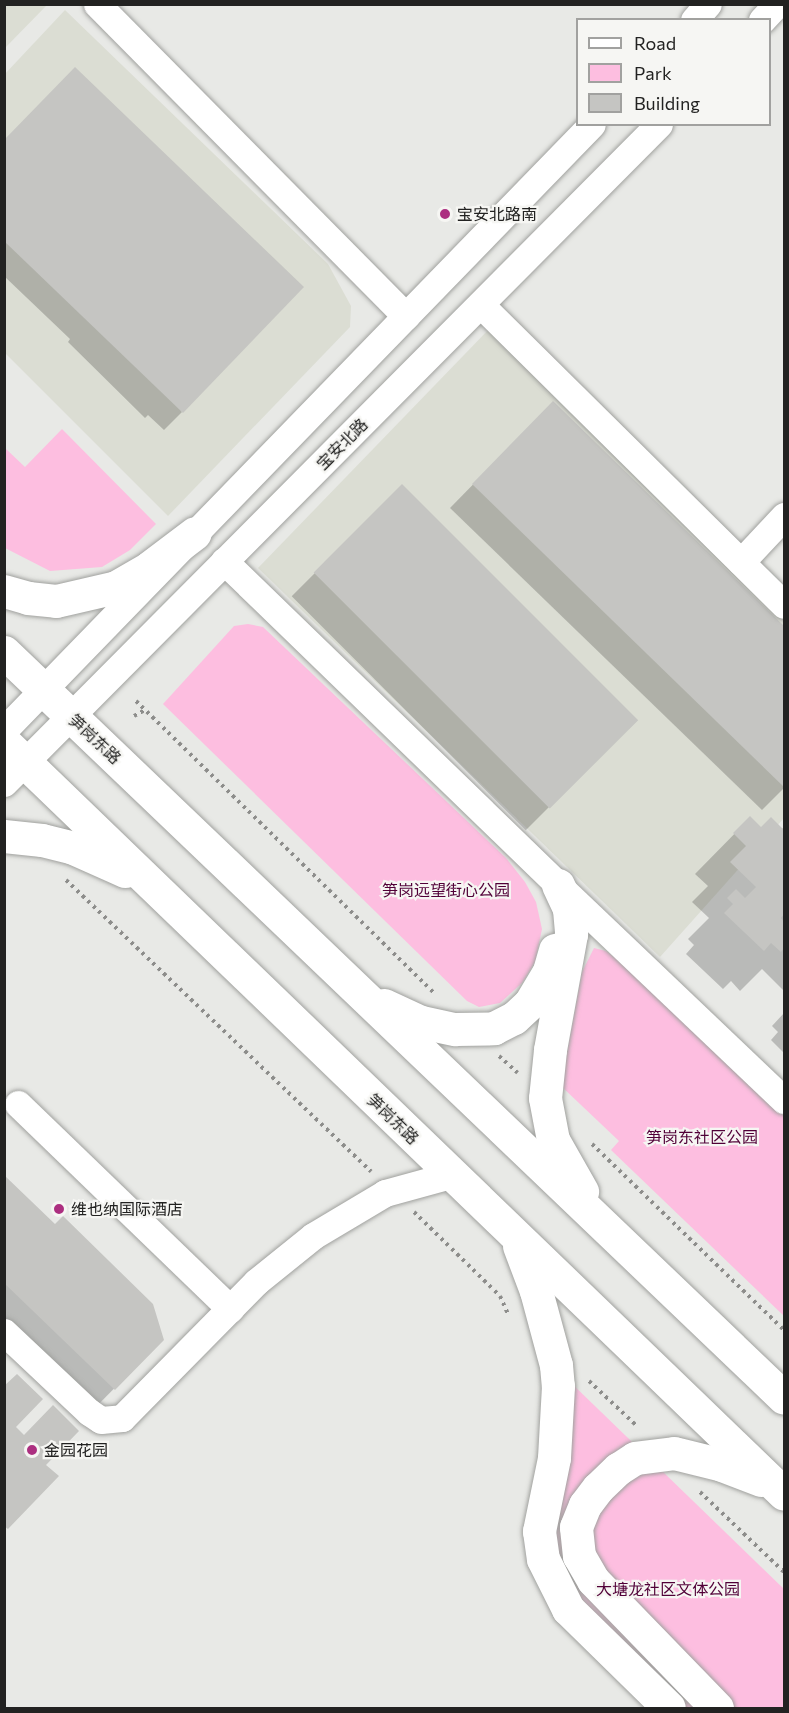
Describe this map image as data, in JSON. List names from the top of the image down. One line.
{"streets":{"main road":["笋岗东路"],"street":["宝安北路"]},"crossings":[["宝安北路","笋岗东路"]],"parks":["笋岗远望街心公园","笋岗东社区公园","大塘龙社区文体公园"],"places":["宝安北路南","维也纳国际酒店","金园花园"],"legend":["Road","Park","Building"]}
